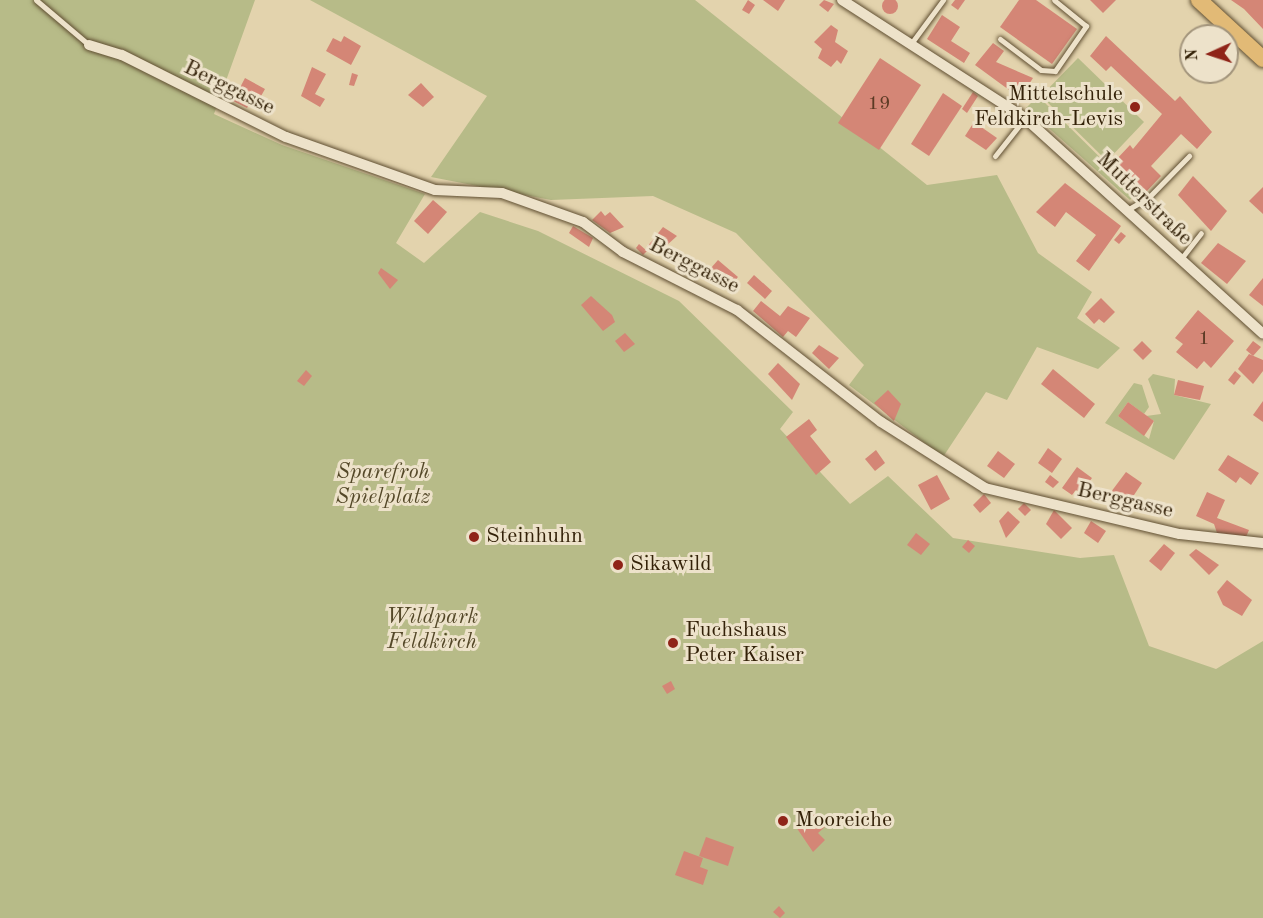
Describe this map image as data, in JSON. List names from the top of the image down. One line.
{"streets":{"street":["Berggasse","Mutterstraße"]},"parks":["Sparefroh Spielplatz","Wildpark Feldkirch"],"places":["Mittelschule Feldkirch-Levis","Steinhuhn","Sikawild","Fuchshaus Peter Kaiser","Mooreiche"],"house_numbers":["19","1"],"north":"left"}
